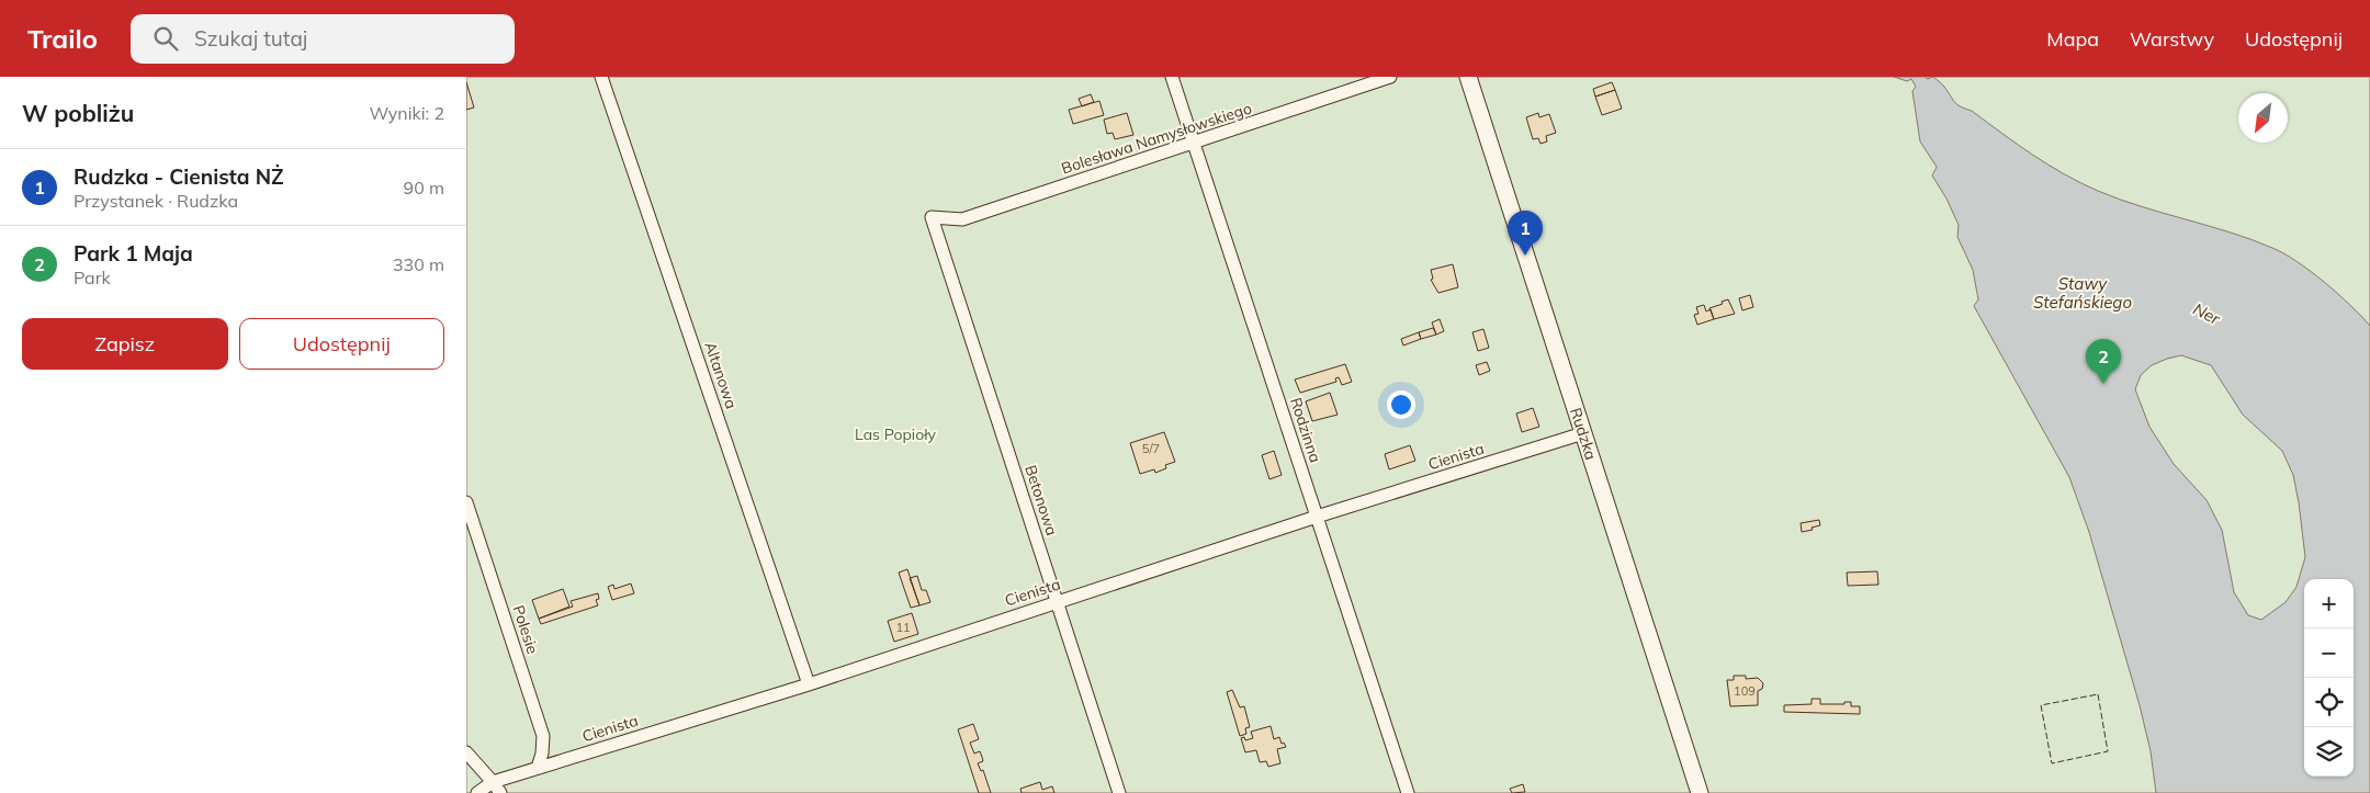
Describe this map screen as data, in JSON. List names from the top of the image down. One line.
{"streets":{"street":["Bolesława Namysłowskiego","Altanowa","Rodzinna","Rudzka","Cienista","Betonowa","Polesie"]},"crossings":[["Bolesława Namysłowskiego","Rodzinna"],["Bolesława Namysłowskiego","Betonowa"],["Altanowa","Cienista"],["Rodzinna","Cienista"],["Rudzka","Cienista"],["Cienista","Betonowa"],["Cienista","Polesie"]],"water":["Stawy Stefańskiego","Ner"],"parks":["Las Popioły"],"house_numbers":["5/7","11","109"],"north":"bottom left","page":{"header":"Trailo","search":"Szukaj tutaj","nav":["Mapa","Warstwy","Udostępnij"],"heading":["W pobliżu","Wyniki: 2"],"list":[{"mark":"1","name":"Rudzka - Cienista NŻ","note":"Przystanek · Rudzka","value":"90 m"},{"mark":"2","name":"Park 1 Maja","note":"Park","value":"330 m"}],"pins":["1","2"],"buttons":["Zapisz","Udostępnij"],"map_buttons":["+","−"]}}
